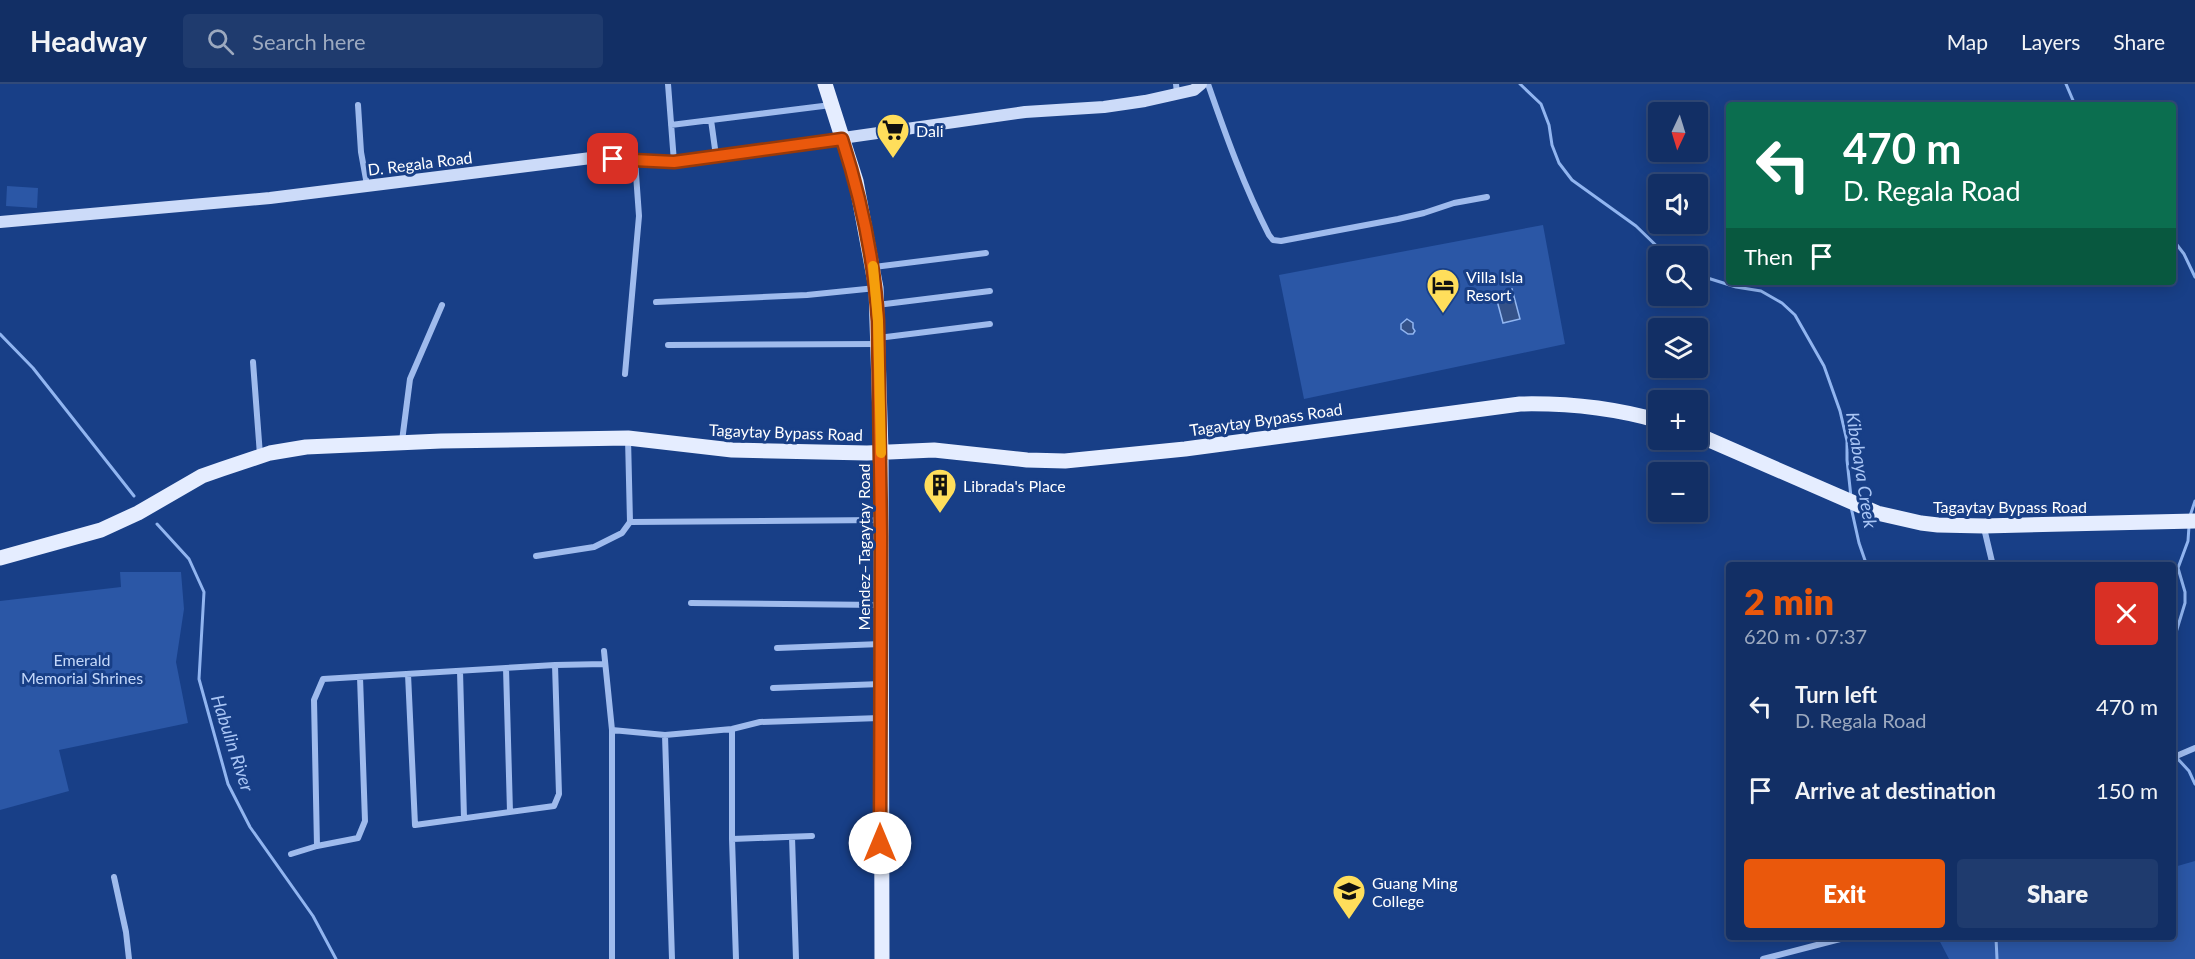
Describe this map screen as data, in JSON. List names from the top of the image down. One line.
{"streets":{"main road":["Tagaytay Bypass Road","Mendez–Tagaytay Road"],"street":["D. Regala Road"]},"crossings":[["D. Regala Road","Mendez–Tagaytay Road"],["Tagaytay Bypass Road","Mendez–Tagaytay Road"]],"water":["Kibabaya Creek","Habulin River"],"parks":["Emerald Memorial Shrines"],"places":{"supermarket":["Dali"],"hotel":["Villa Isla Resort"],"building":["Librada's Place"],"school or university":["Guang Ming College"]},"north":"bottom","page":{"header":"Headway","search":"Search here","nav":["Map","Layers","Share"],"map_buttons":["+","−"],"turn":["470 m","D. Regala Road"],"then":"Then","heading":["2 min","620 m · 07:37"],"list":[{"name":"Turn left","note":"D. Regala Road","value":"470 m"},{"name":"Arrive at destination","value":"150 m"}],"buttons":["Exit","Share"]}}
